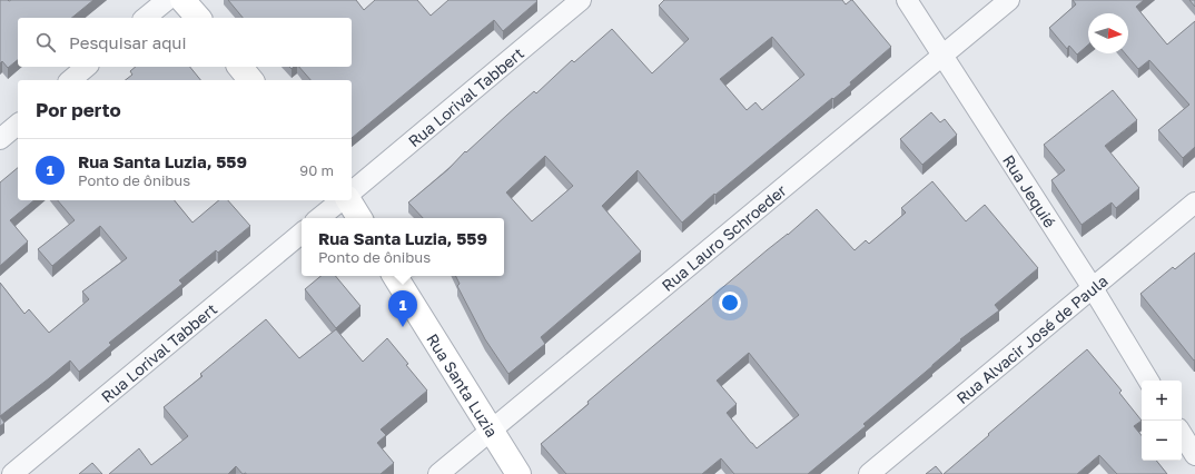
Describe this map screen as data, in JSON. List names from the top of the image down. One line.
{"streets":{"street":["Rua Lorival Tabbert","Rua Jequié","Rua Lauro Schroeder","Rua Alvacir José de Paula","Rua Santa Luzia"]},"crossings":[["Rua Jequié","Rua Lauro Schroeder"],["Rua Jequié","Rua Alvacir José de Paula"],["Rua Lauro Schroeder","Rua Santa Luzia"]],"north":"right","page":{"search":"Pesquisar aqui","heading":"Por perto","list":[{"mark":"1","name":"Rua Santa Luzia, 559","note":"Ponto de ônibus","value":"90 m"}],"popup":["Rua Santa Luzia, 559","Ponto de ônibus"],"pins":"1","map_buttons":["+","−"]}}
